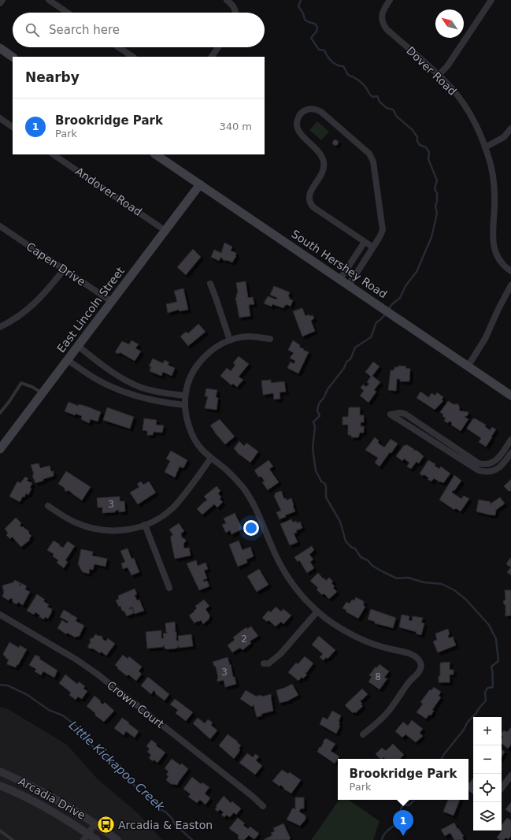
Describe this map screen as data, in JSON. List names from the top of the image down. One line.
{"streets":{"main road":["South Hershey Road","East Lincoln Street"],"street":["Dover Road","Andover Road","Capen Drive","Crown Court","Arcadia Drive"]},"crossings":[["Andover Road","East Lincoln Street"],["Capen Drive","East Lincoln Street"],["South Hershey Road","East Lincoln Street"]],"water":["Little Kickapoo Creek"],"places":{"bus stop":["Arcadia & Easton"]},"house_numbers":["3","2","3","8"],"north":"top left","page":{"search":"Search here","heading":"Nearby","list":[{"mark":"1","name":"Brookridge Park","note":"Park","value":"340 m"}],"map_buttons":["+","−"],"popup":["Brookridge Park","Park"],"pins":"1"}}
